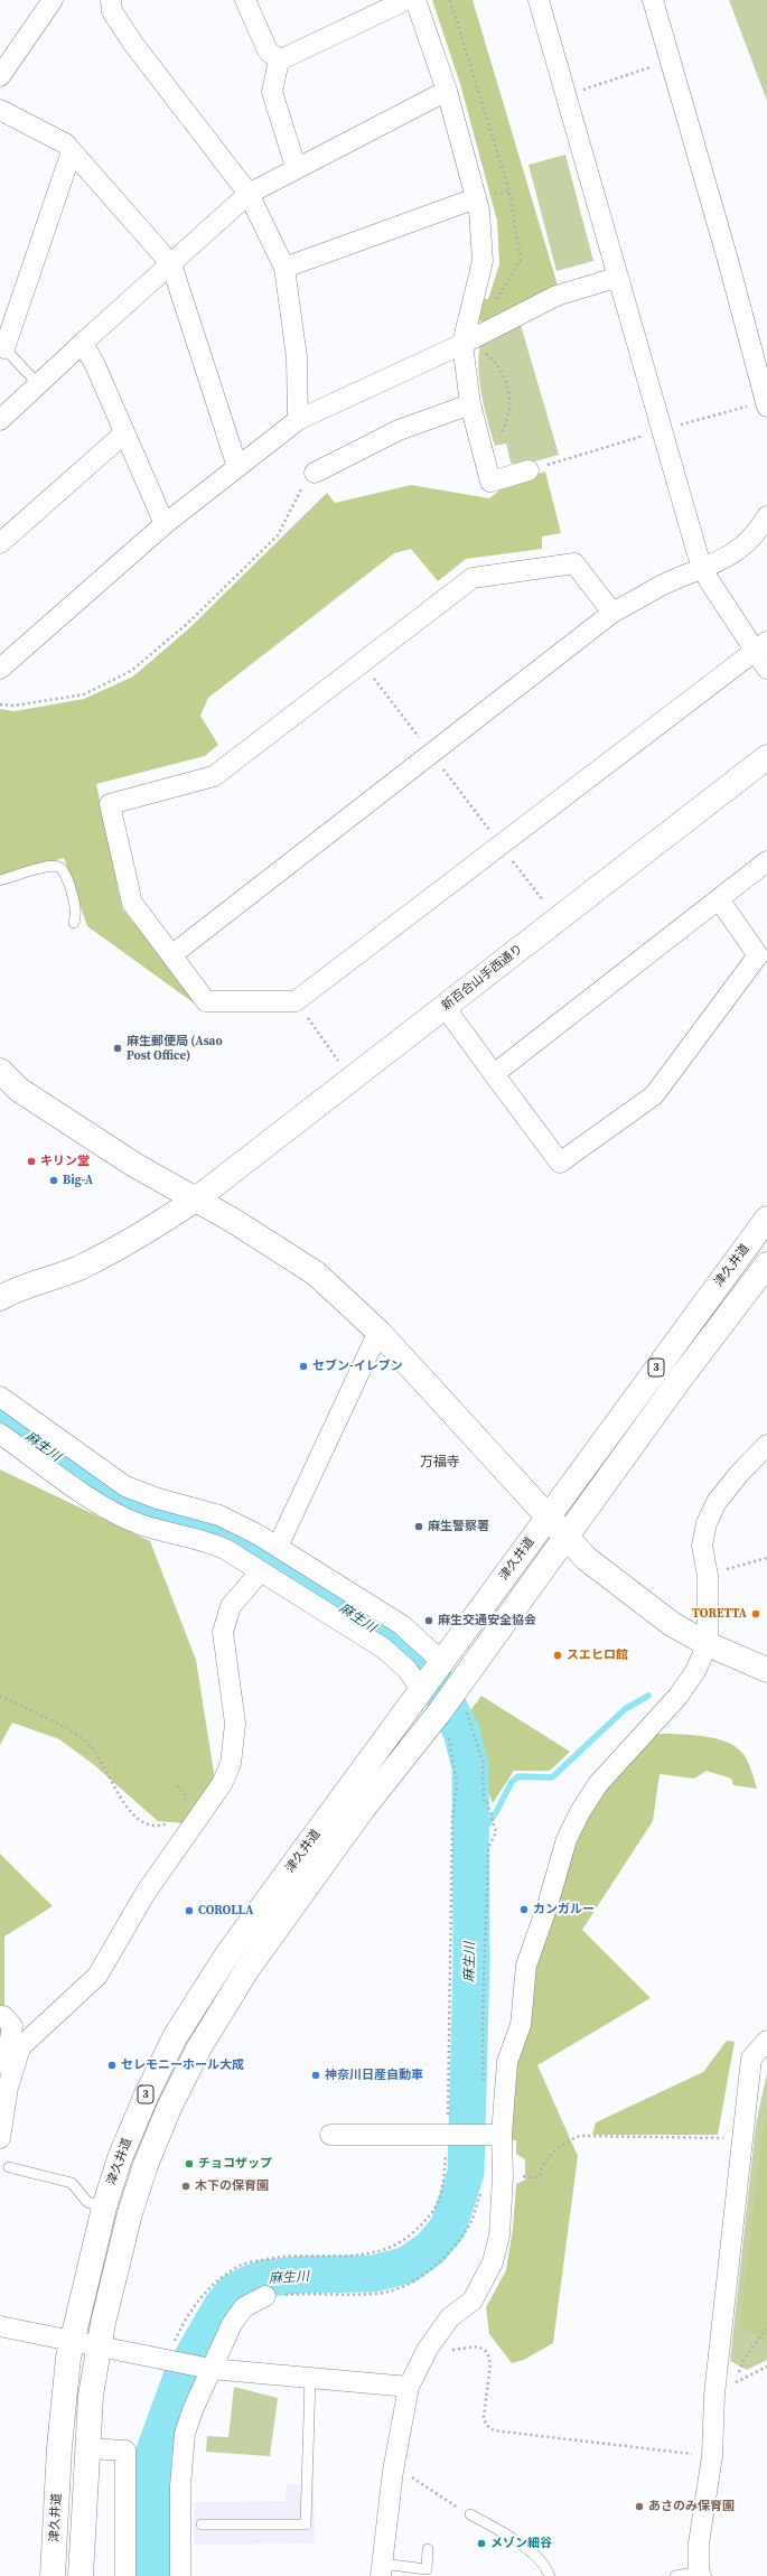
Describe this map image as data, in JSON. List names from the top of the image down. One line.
{"streets":{"main road":["新百合山手西通り","津久井道","3"]},"districts":["万福寺"],"water":["麻生川"],"places":["麻生郵便局 (Asao Post Office)","キリン堂","Big-A","セブン-イレブン","麻生警察署","TORETTA","麻生交通安全協会","スエヒロ館","カンガルー","COROLLA","セレモニーホール大成","神奈川日産自動車","チョコザップ","木下の保育園","あさのみ保育園","メゾン細谷"]}
